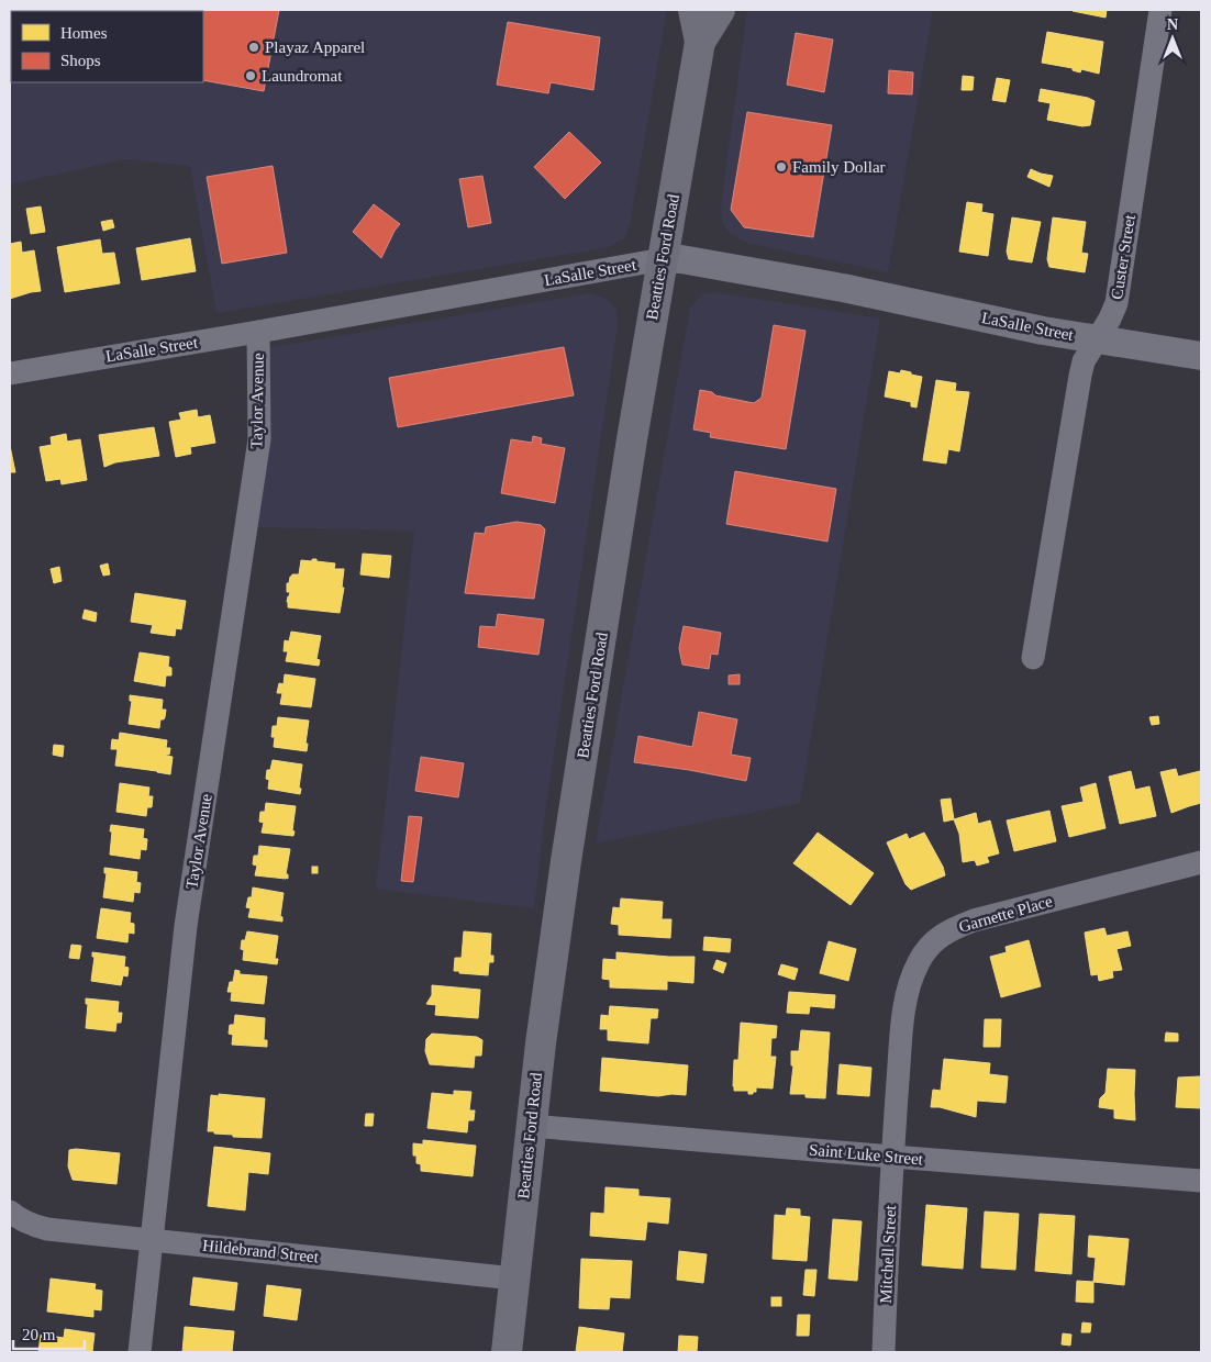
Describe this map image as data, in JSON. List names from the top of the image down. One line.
{"streets":{"main road":["Beatties Ford Road"],"street":["Custer Street","LaSalle Street","Taylor Avenue","Garnette Place","Saint Luke Street","Hildebrand Street","Mitchell Street"]},"crossings":[["Beatties Ford Road","LaSalle Street"],["Beatties Ford Road","Saint Luke Street"],["Beatties Ford Road","Hildebrand Street"],["Custer Street","LaSalle Street"],["LaSalle Street","Taylor Avenue"],["Taylor Avenue","Hildebrand Street"],["Garnette Place","Saint Luke Street"],["Garnette Place","Mitchell Street"],["Saint Luke Street","Mitchell Street"]],"places":["Playaz Apparel","Laundromat","Family Dollar"],"legend":["Homes","Shops"],"scale_bar":"20 m","north":"top"}
